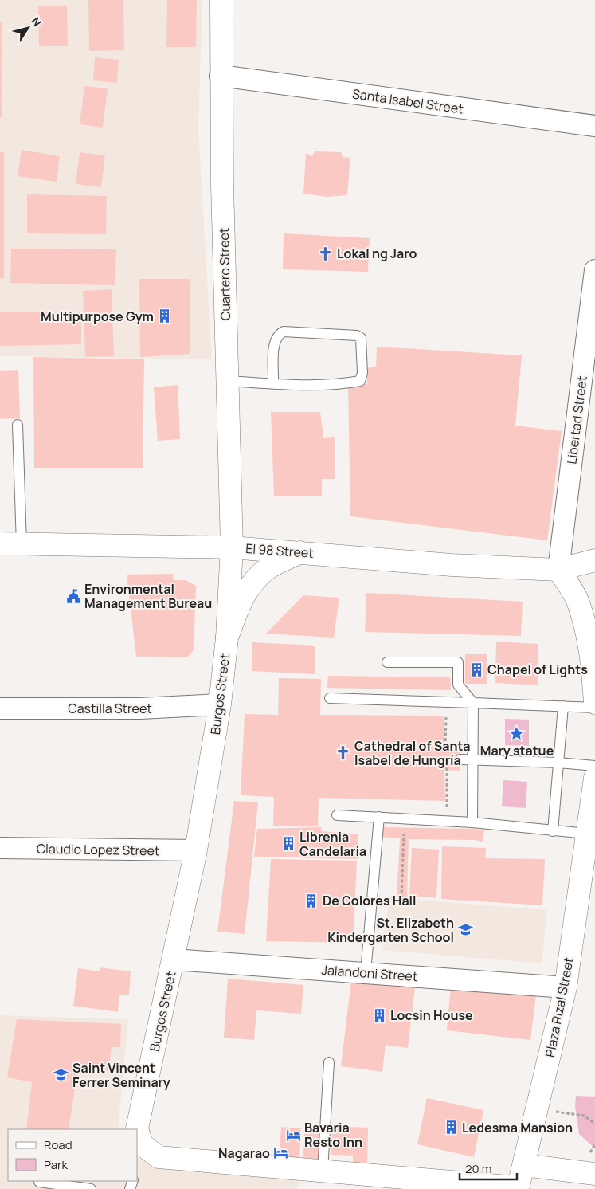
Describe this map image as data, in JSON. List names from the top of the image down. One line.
{"streets":{"street":["Santa Isabel Street","Cuartero Street","Libertad Street","El 98 Street","Burgos Street","Castilla Street","Claudio Lopez Street","Jalandoni Street","Plaza Rizal Street"]},"crossings":[["Santa Isabel Street","Cuartero Street"],["Cuartero Street","El 98 Street"],["Cuartero Street","Burgos Street"],["Libertad Street","El 98 Street"],["El 98 Street","Burgos Street"],["Burgos Street","Castilla Street"],["Burgos Street","Claudio Lopez Street"],["Burgos Street","Jalandoni Street"],["Burgos Street","Plaza Rizal Street"],["Jalandoni Street","Plaza Rizal Street"]],"places":{"church":["Lokal ng Jaro","Cathedral of Santa Isabel de Hungría"],"building":["Multipurpose Gym","Chapel of Lights","Librenia Candelaria","De Colores Hall","Locsin House","Ledesma Mansion"],"public building":["Environmental Management Bureau"],"place":["Mary statue"],"school or university":["St. Elizabeth Kindergarten School","Saint Vincent Ferrer Seminary"],"hotel":["Bavaria Resto Inn","Nagarao"]},"legend":["Road","Park"],"scale_bar":"20 m","north":"top right"}
